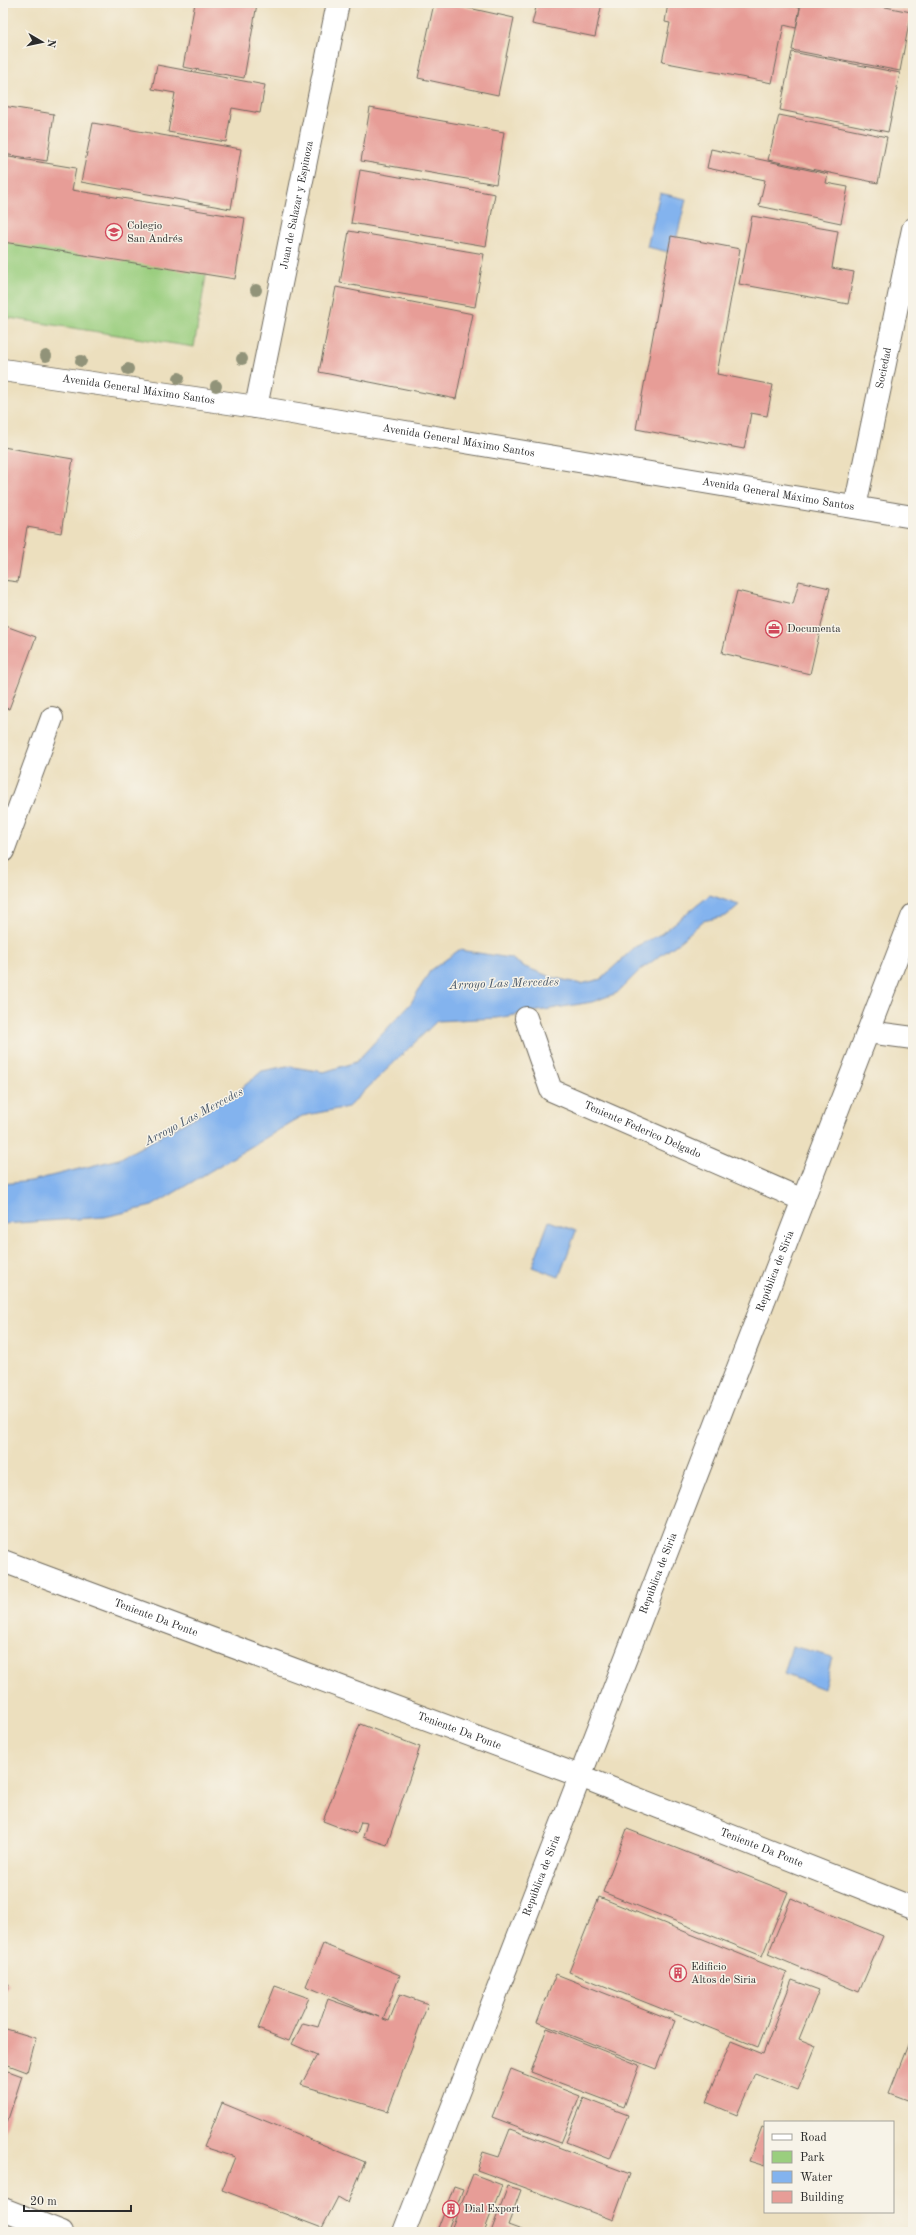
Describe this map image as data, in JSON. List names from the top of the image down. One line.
{"streets":{"street":["Juan de Salazar y Espinoza","Sociedad","Avenida General Máximo Santos","Teniente Federico Delgado","República de Siria","Teniente Da Ponte"]},"crossings":[["Juan de Salazar y Espinoza","Avenida General Máximo Santos"],["Sociedad","Avenida General Máximo Santos"],["Teniente Federico Delgado","República de Siria"],["República de Siria","Teniente Da Ponte"]],"water":["Arroyo Las Mercedes"],"places":{"school or university":["Colegio San Andrés"],"office":["Documenta"],"building":["Edificio Altos de Siria","Dial Export"]},"legend":["Road","Park","Water","Building"],"scale_bar":"20 m","north":"right"}
